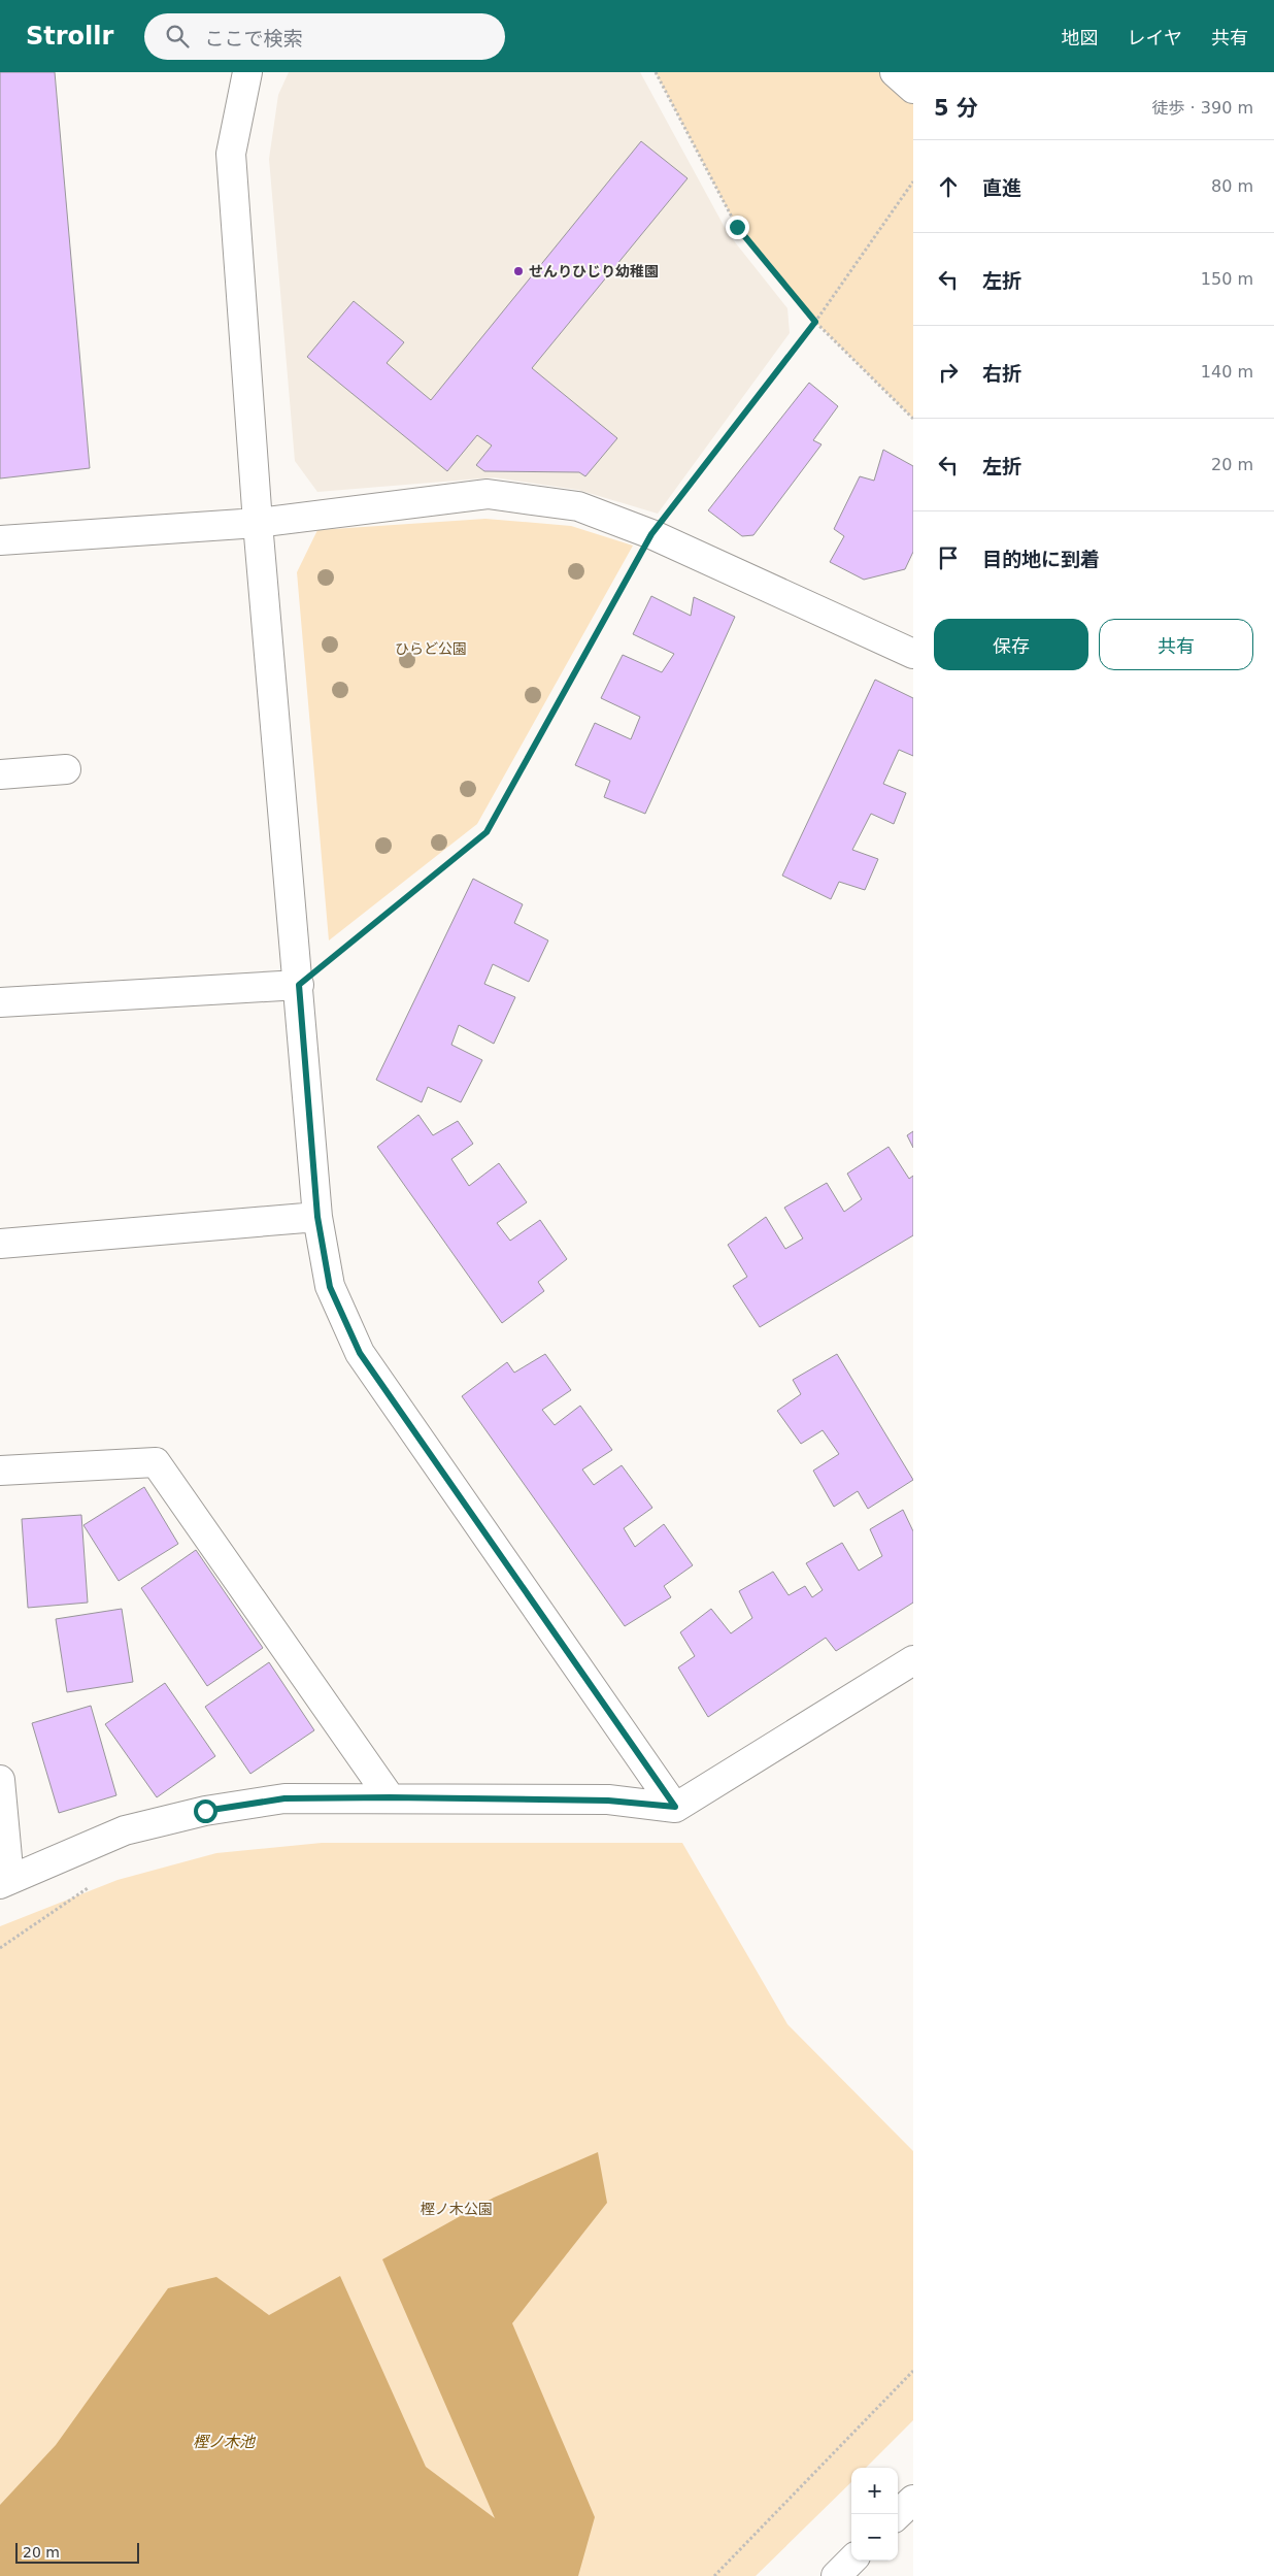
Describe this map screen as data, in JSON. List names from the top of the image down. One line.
{"water":["樫ノ木池"],"parks":["ひらど公園","樫ノ木公園"],"places":["せんりひじり幼稚園"],"scale_bar":"20 m","page":{"header":"Strollr","search":"ここで検索","nav":["地図","レイヤ","共有"],"heading":["5 分","徒歩 · 390 m"],"list":[["直進","80 m"],["左折","150 m"],["右折","140 m"],["左折","20 m"],"目的地に到着"],"buttons":["保存","共有"],"map_buttons":["+","−"],"scale":"20 m"}}
